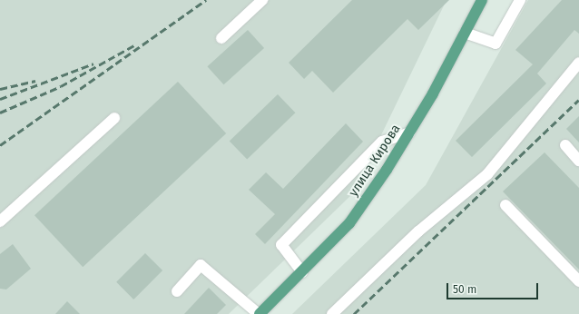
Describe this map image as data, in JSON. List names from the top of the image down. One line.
{"streets":{"main road":["улица Кирова"]},"scale_bar":"50 m"}
